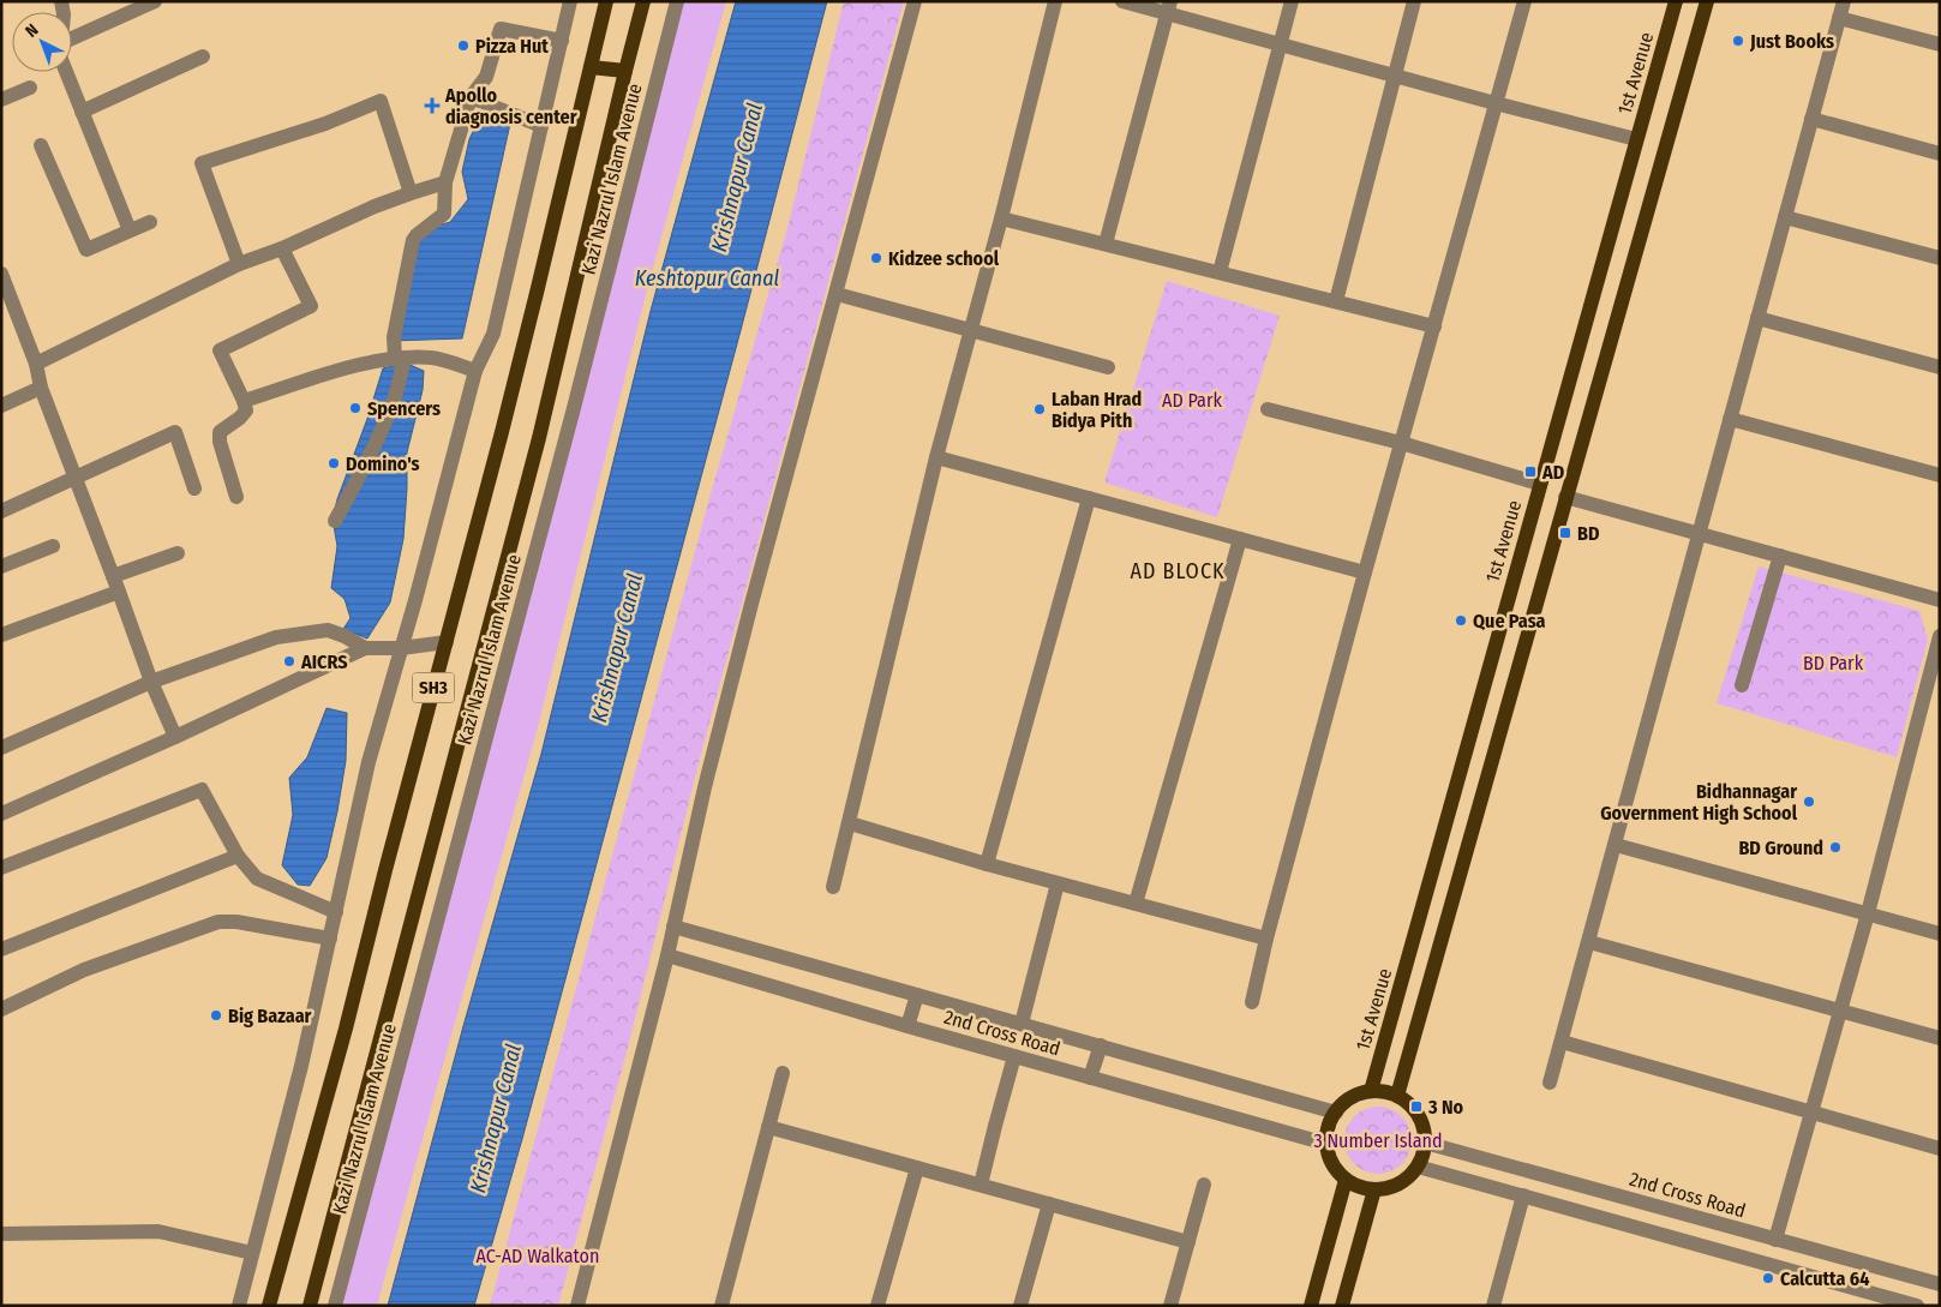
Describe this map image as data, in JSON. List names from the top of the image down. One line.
{"streets":{"main road":["1st Avenue","Kazi Nazrul Islam Avenue","SH3"],"street":["2nd Cross Road"]},"crossings":[["1st Avenue","2nd Cross Road"]],"districts":["AD BLOCK"],"water":["Krishnapur Canal","Keshtopur Canal"],"parks":["AD Park","BD Park","3 Number Island","AC-AD Walkaton"],"places":{"other":["Just Books","Pizza Hut","Kidzee school","Spencers","Laban Hrad Bidya Pith","Domino's","Que Pasa","AICRS","Bidhannagar Government High School","BD Ground","Big Bazaar","Calcutta 64"],"health":["Apollo diagnosis center"],"transit":["AD","BD","3 No"]},"north":"top left"}
